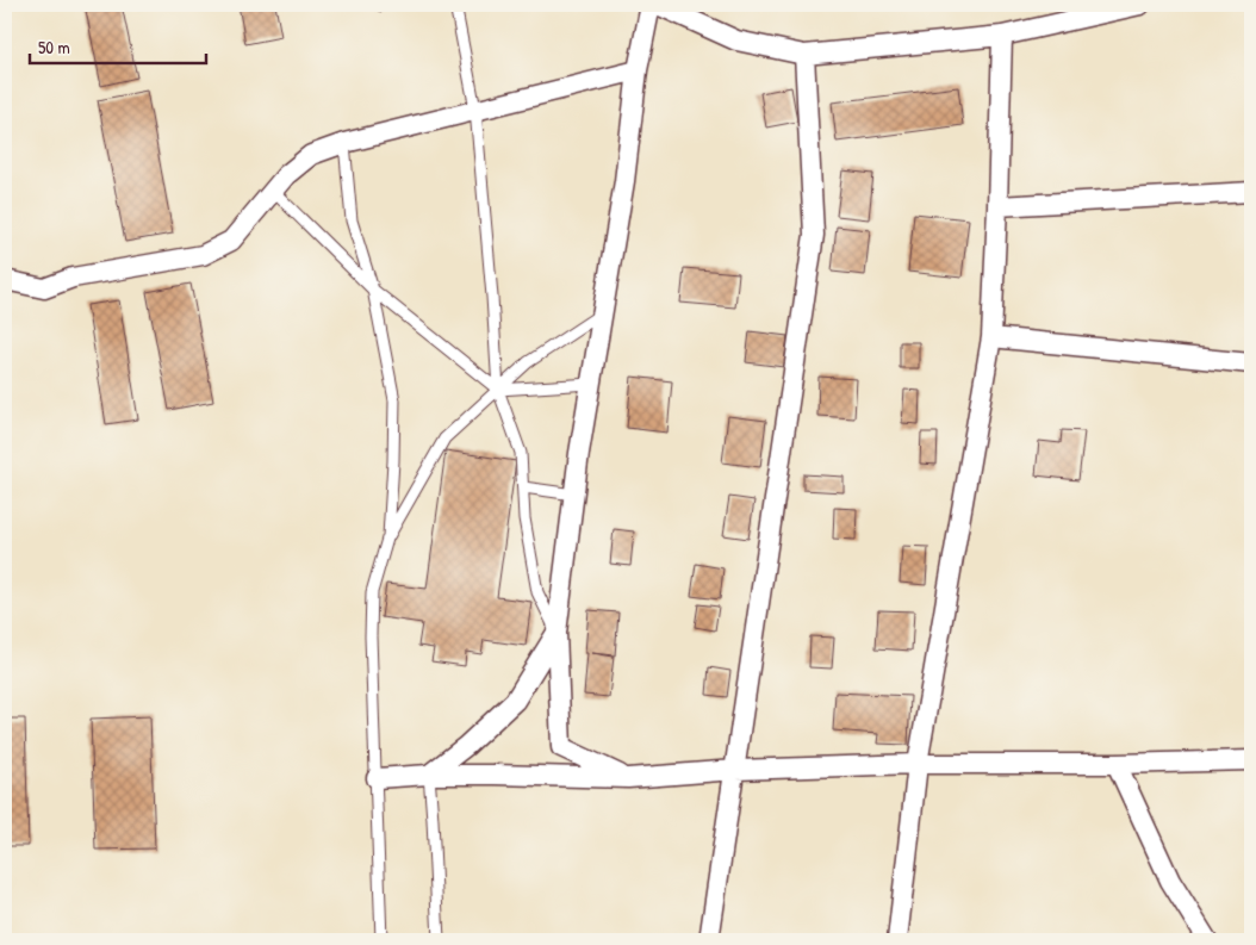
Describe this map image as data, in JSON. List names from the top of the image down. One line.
{"scale_bar":"50 m"}
